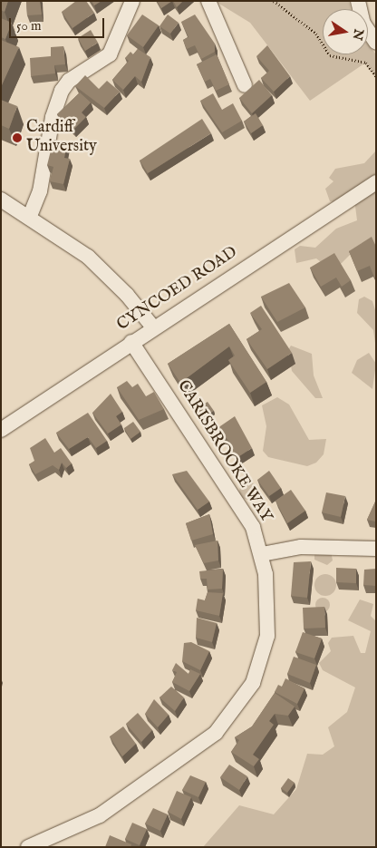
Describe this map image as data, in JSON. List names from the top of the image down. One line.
{"streets":{"street":["CYNCOED ROAD","CARISBROOKE WAY"]},"crossings":[["CYNCOED ROAD","CARISBROOKE WAY"]],"places":["Cardiff University"],"scale_bar":"50 m","north":"right"}
